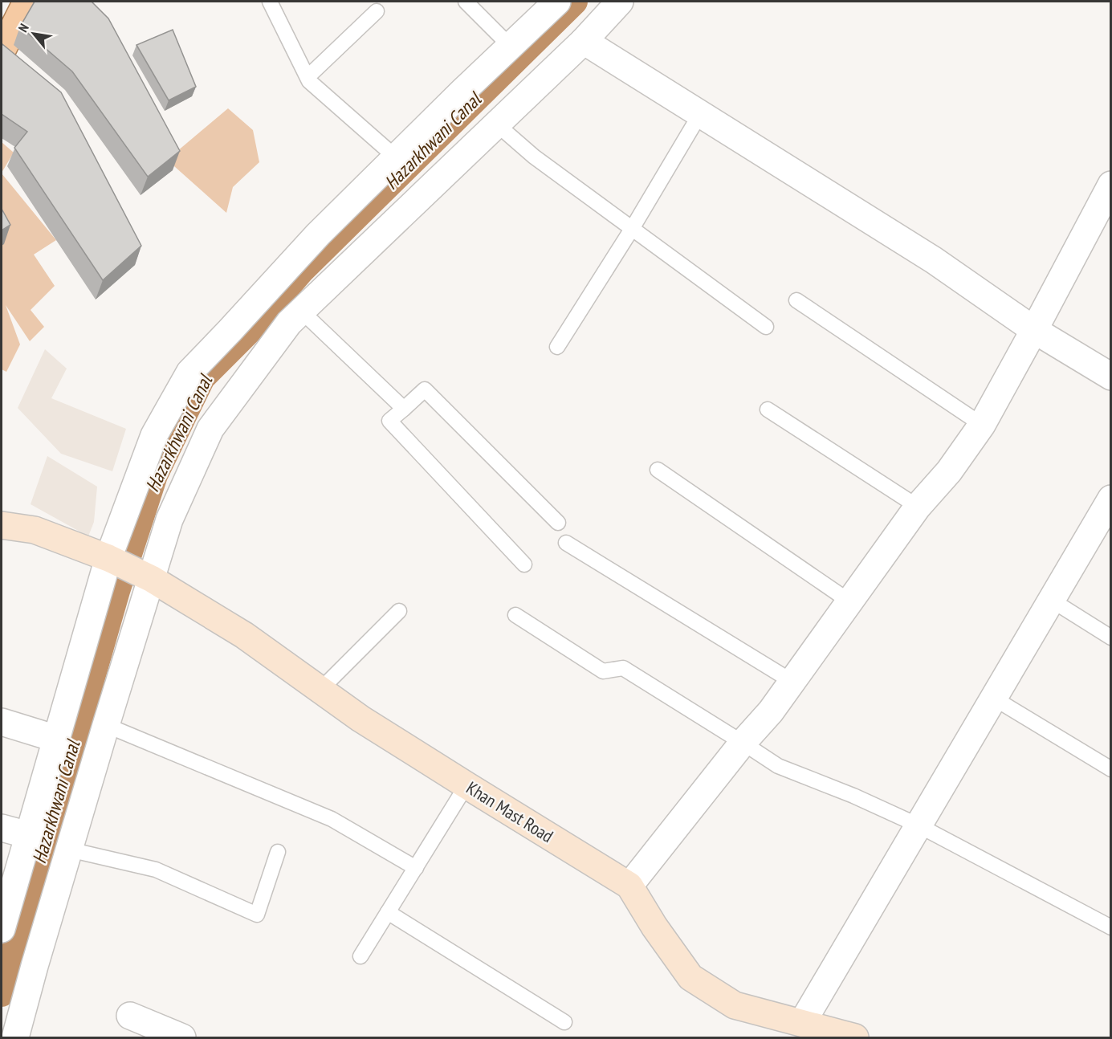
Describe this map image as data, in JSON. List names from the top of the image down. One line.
{"streets":{"main road":["Khan Mast Road"]},"water":["Hazarkhwani Canal"],"north":"top left"}
